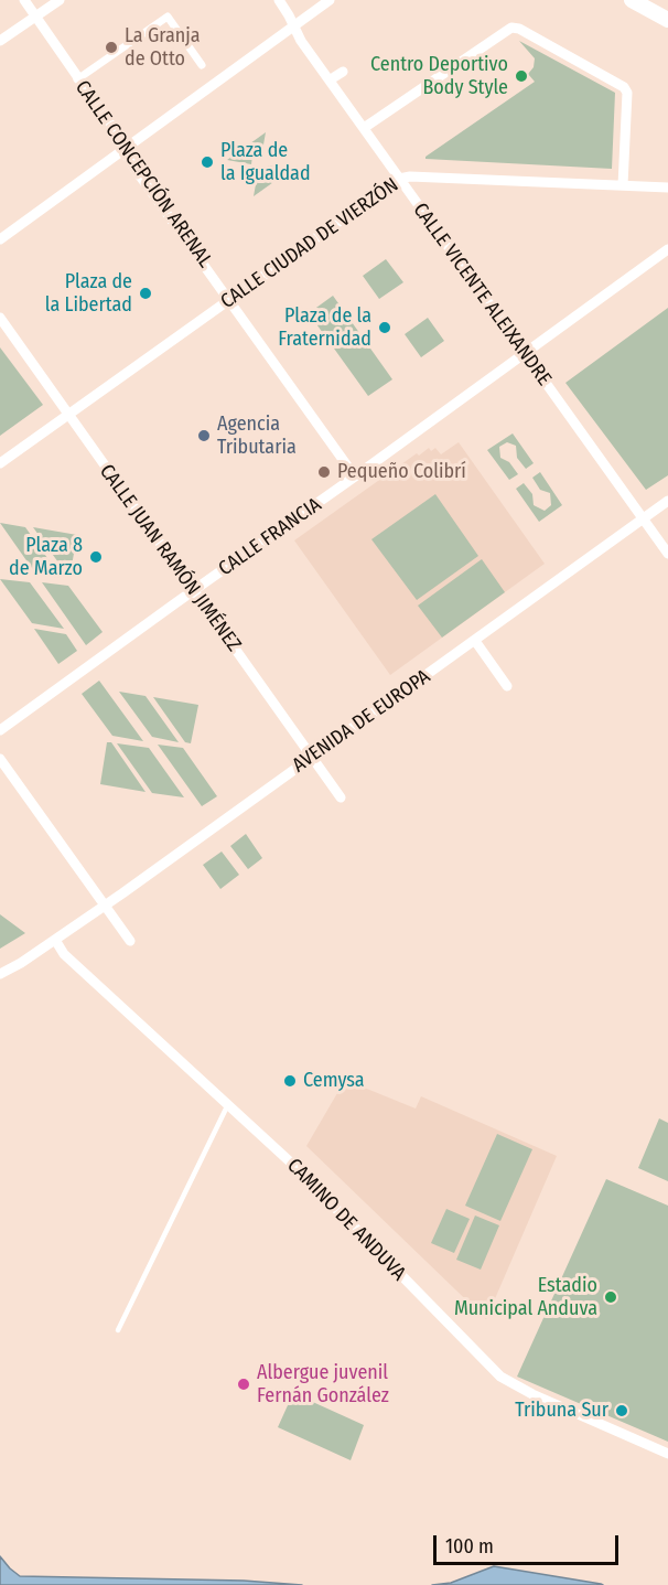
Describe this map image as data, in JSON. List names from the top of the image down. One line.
{"streets":{"street":["CALLE CONCEPCIÓN ARENAL","CALLE CIUDAD DE VIERZÓN","CALLE VICENTE ALEIXANDRE","CALLE FRANCIA","CALLE JUAN RAMÓN JIMÉNEZ","AVENIDA DE EUROPA","CAMINO DE ANDUVA"]},"crossings":[["CALLE CONCEPCIÓN ARENAL","CALLE CIUDAD DE VIERZÓN"],["CALLE CONCEPCIÓN ARENAL","CALLE FRANCIA"],["CALLE CIUDAD DE VIERZÓN","CALLE VICENTE ALEIXANDRE"],["CALLE CIUDAD DE VIERZÓN","CALLE JUAN RAMÓN JIMÉNEZ"],["CALLE VICENTE ALEIXANDRE","CALLE FRANCIA"],["CALLE VICENTE ALEIXANDRE","AVENIDA DE EUROPA"],["CALLE FRANCIA","CALLE JUAN RAMÓN JIMÉNEZ"],["CALLE JUAN RAMÓN JIMÉNEZ","AVENIDA DE EUROPA"],["AVENIDA DE EUROPA","CAMINO DE ANDUVA"]],"places":["La Granja de Otto","Centro Deportivo Body Style","Plaza de la Igualdad","Plaza de la Libertad","Plaza de la Fraternidad","Agencia Tributaria","Pequeño Colibrí","Plaza 8 de Marzo","Cemysa","Estadio Municipal Anduva","Albergue juvenil Fernán González","Tribuna Sur"],"scale_bar":"100 m"}
